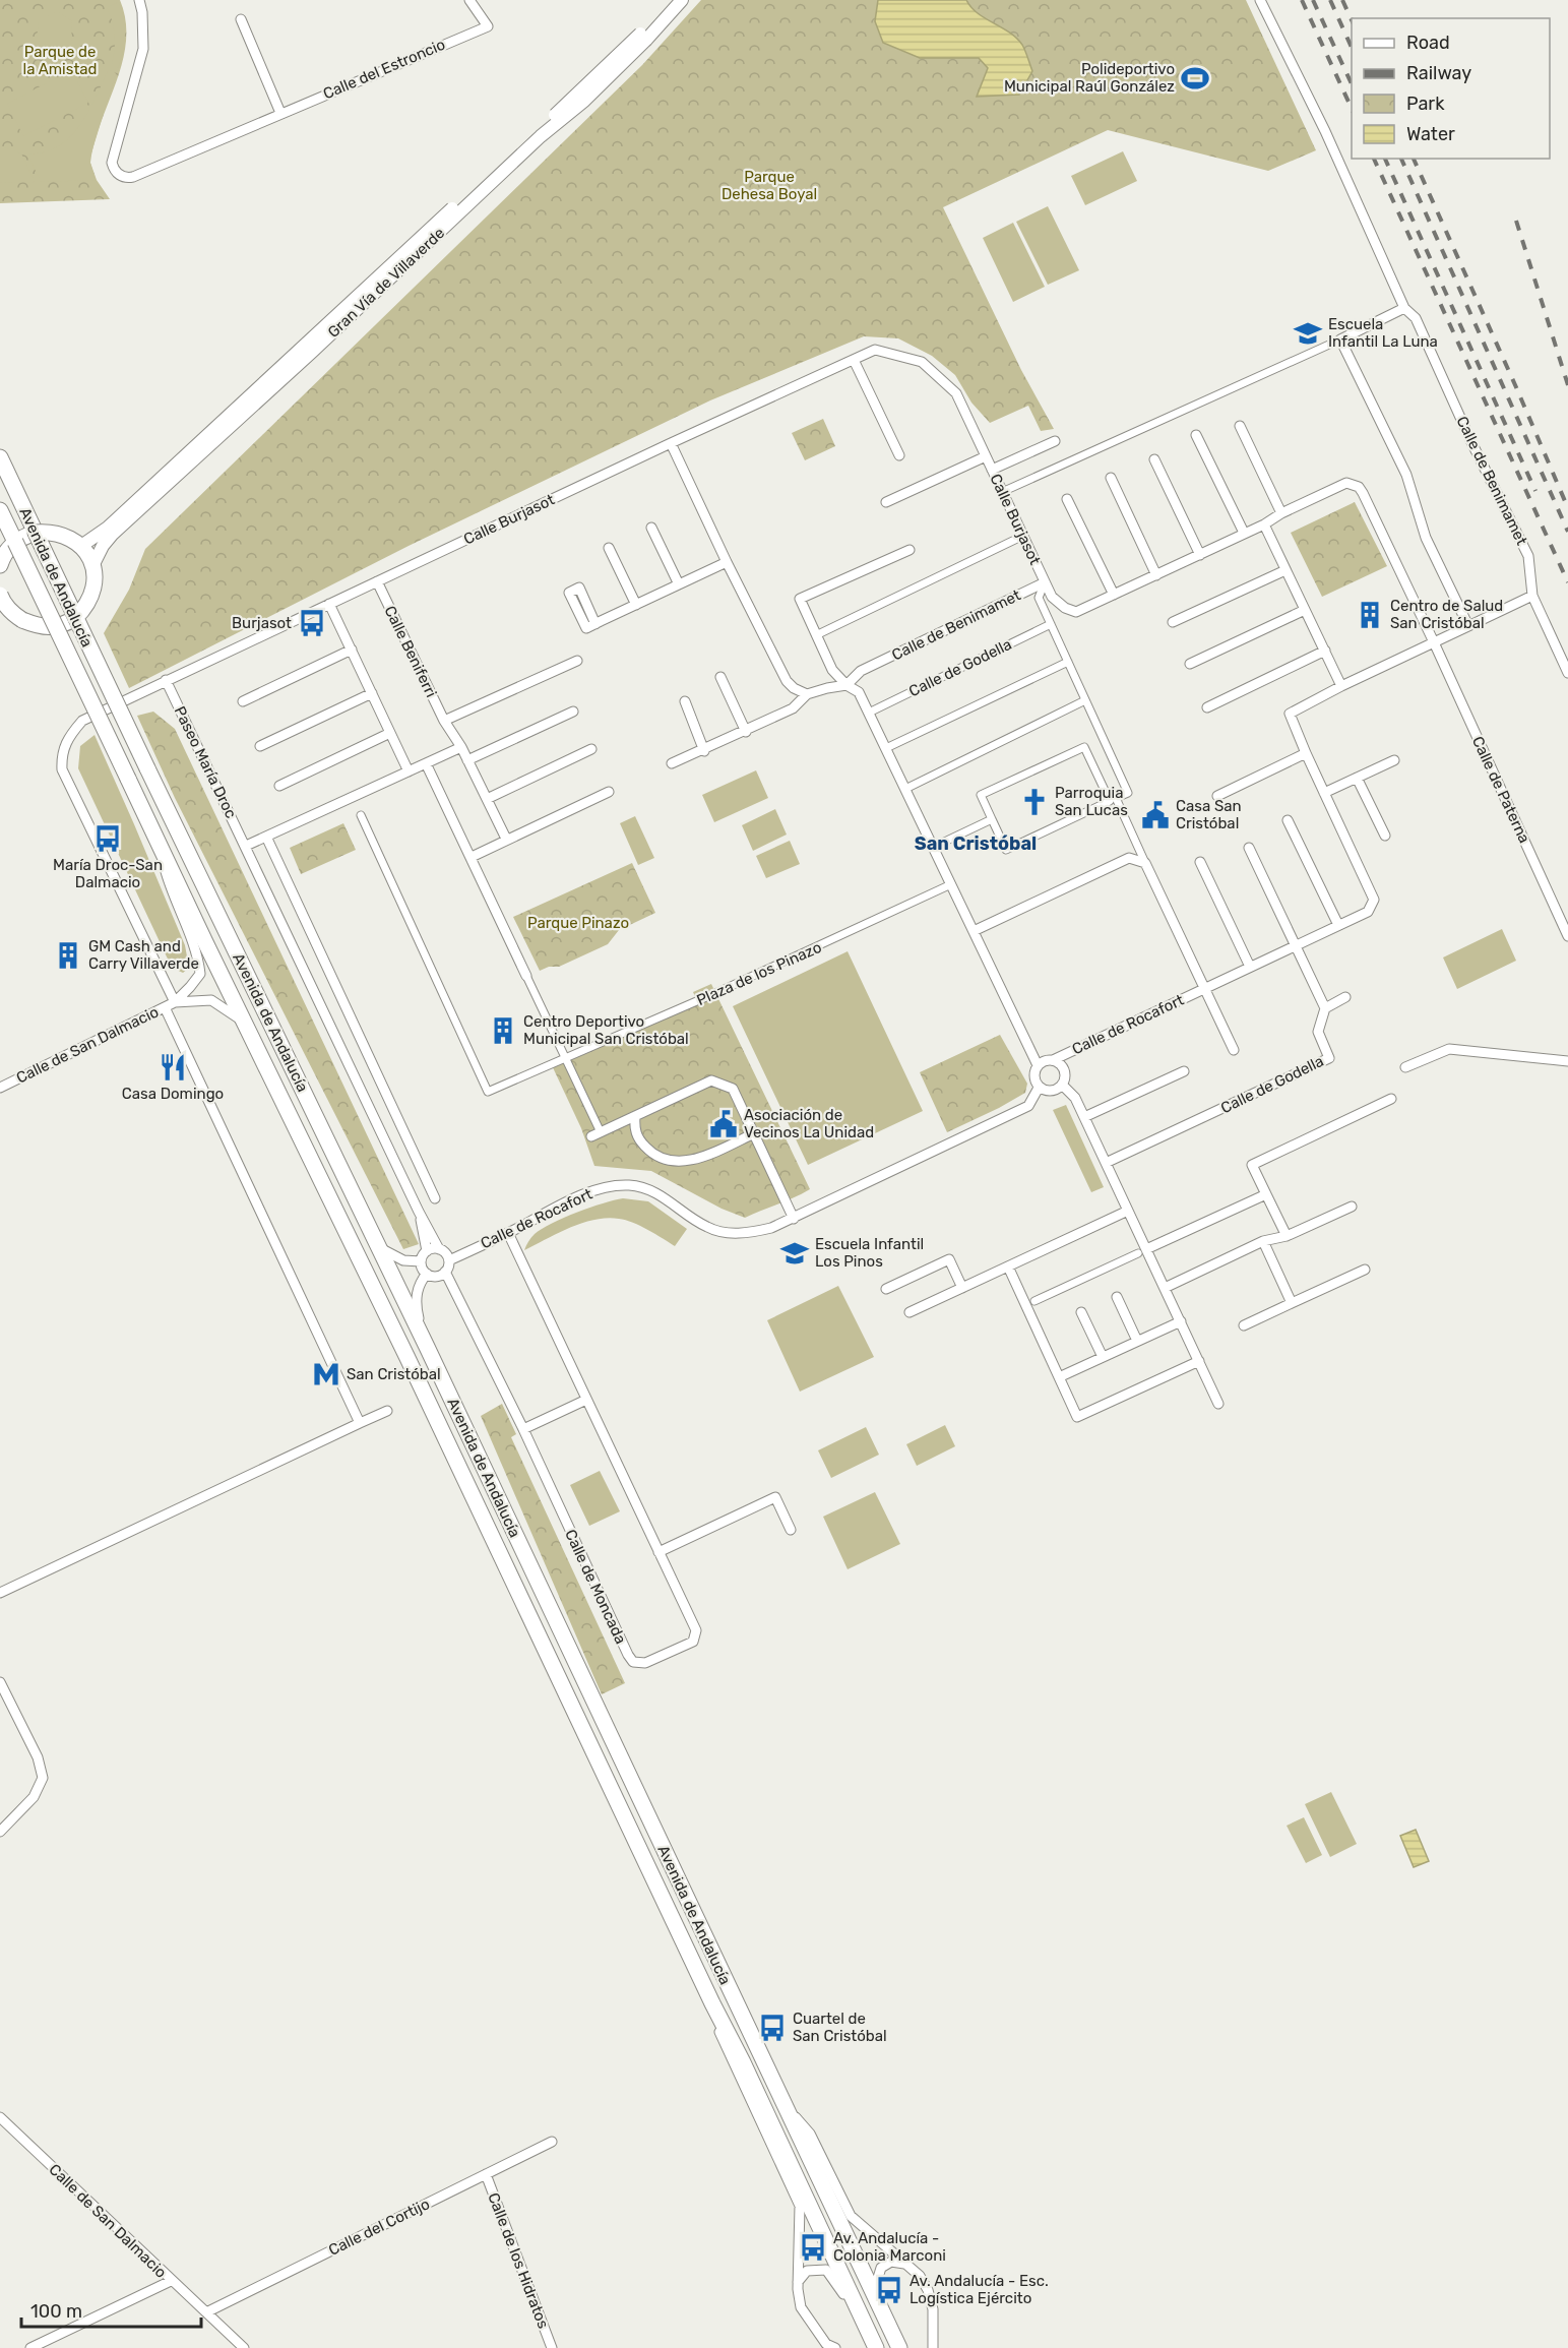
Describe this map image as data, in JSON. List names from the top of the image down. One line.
{"streets":{"main road":["Avenida de Andalucía"],"street":["Calle del Estroncio","Gran Vía de Villaverde","Calle de Benimamet","Calle Burjasot","Calle Beniferri","Calle de Godella","Paseo María Droc","Calle de Paterna","Plaza de los Pinazo","Calle de Rocafort","Calle de San Dalmacio","Calle de Moncada","Calle del Cortijo","Calle de los Hidratos"]},"crossings":[["Calle de Benimamet","Calle Burjasot"],["Calle Burjasot","Calle Beniferri"],["Calle Burjasot","Paseo María Droc"],["Avenida de Andalucía","Calle de San Dalmacio"],["Paseo María Droc","Calle de Rocafort"],["Paseo María Droc","Calle de Moncada"],["Calle de Paterna","Calle de Rocafort"],["Calle de Rocafort","Calle de Moncada"],["Calle de San Dalmacio","Calle del Cortijo"],["Calle del Cortijo","Calle de los Hidratos"]],"districts":["San Cristóbal"],"parks":["Parque de la Amistad","Parque Dehesa Boyal","Parque Pinazo"],"places":{"sports":["Polideportivo Municipal Raúl González"],"school or university":["Escuela Infantil La Luna","Escuela Infantil Los Pinos"],"building":["Centro de Salud San Cristóbal","GM Cash and Carry Villaverde","Centro Deportivo Municipal San Cristóbal"],"bus stop":["Burjasot","María Droc-San Dalmacio","Cuartel de San Cristóbal","Av. Andalucía - Colonia Marconi","Av. Andalucía - Esc. Logística Ejército"],"church":["Parroquia San Lucas"],"public building":["Casa San Cristóbal","Asociación de Vecinos La Unidad"],"restaurant":["Casa Domingo"],"metro station":["San Cristóbal"]},"legend":["Road","Railway","Park","Water"],"scale_bar":"100 m"}
